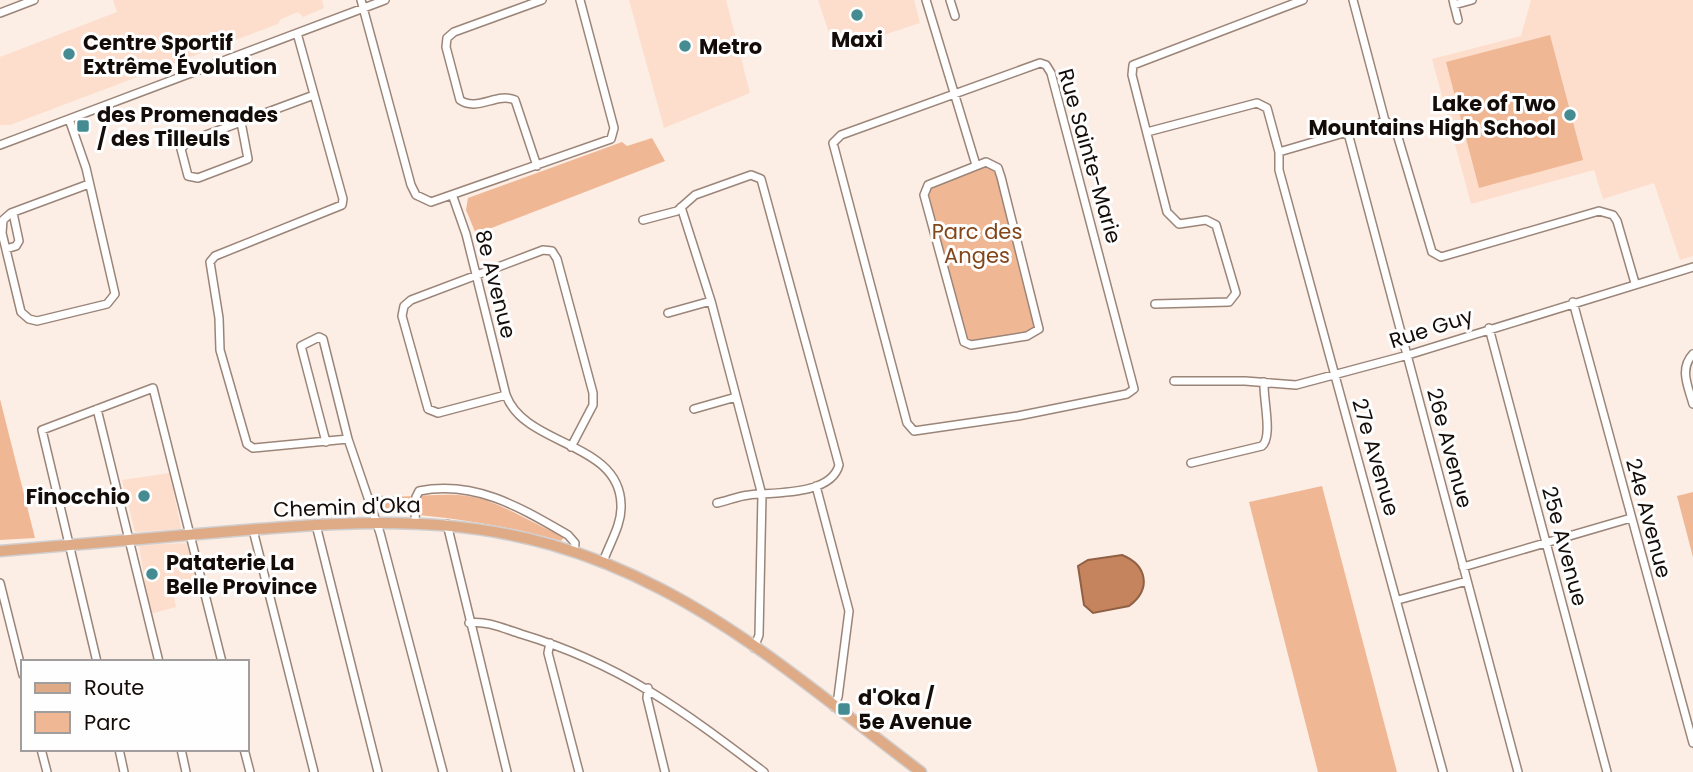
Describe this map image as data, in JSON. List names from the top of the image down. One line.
{"streets":{"main road":["Chemin d'Oka"],"street":["Rue Sainte-Marie","8e Avenue","Rue Guy","26e Avenue","27e Avenue","24e Avenue","25e Avenue"]},"crossings":[["8e Avenue","Chemin d'Oka"],["Rue Guy","26e Avenue"],["Rue Guy","27e Avenue"],["Rue Guy","24e Avenue"],["Rue Guy","25e Avenue"]],"parks":["Parc des Anges"],"places":{"other":["Maxi","Metro","Centre Sportif Extrême Évolution","Lake of Two Mountains High School","Finocchio","Pataterie La Belle Province"],"transit":["des Promenades / des Tilleuls","d'Oka / 5e Avenue"]},"legend":["Route","Parc"]}
